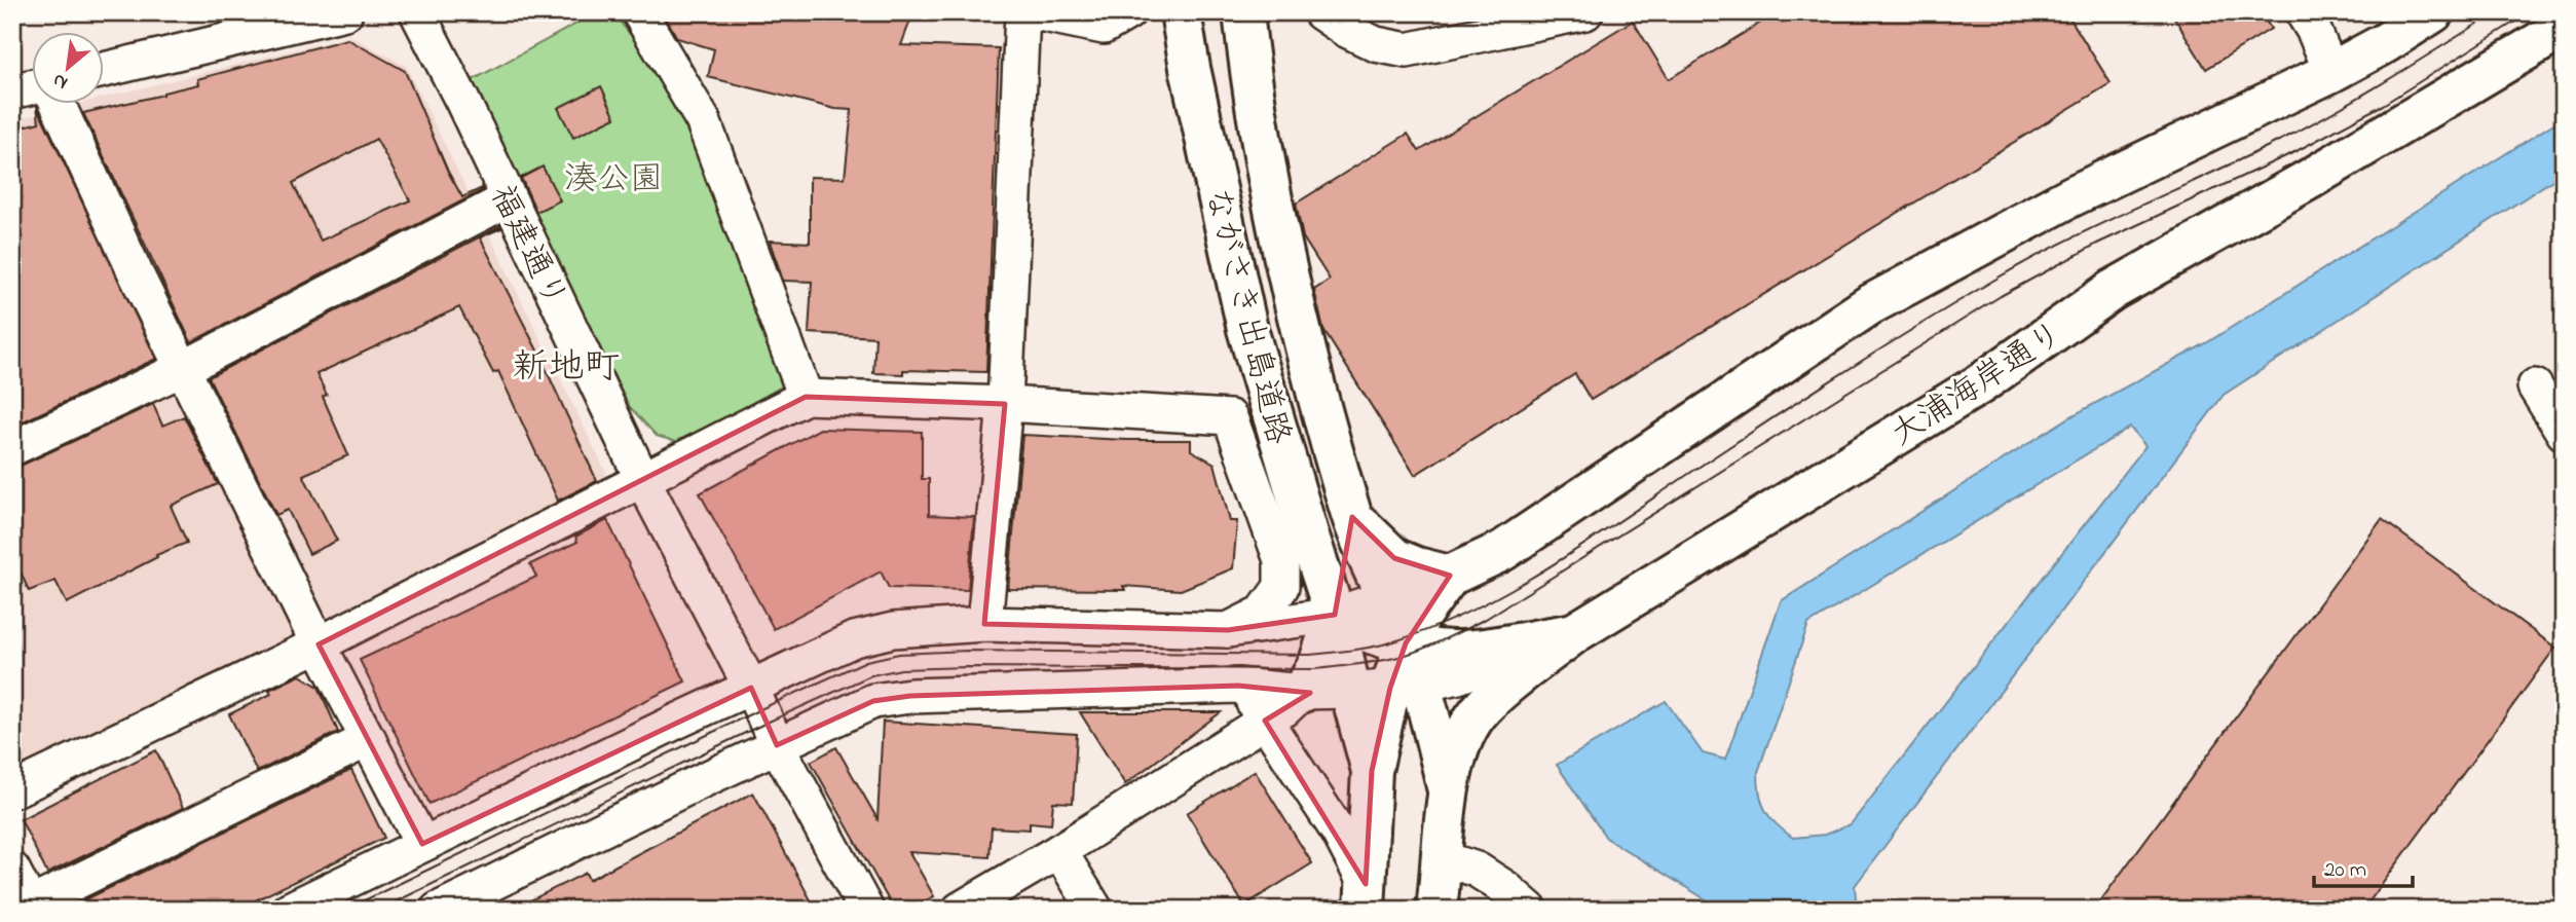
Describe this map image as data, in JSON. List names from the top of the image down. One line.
{"streets":{"highway":["ながさき出島道路","大浦海岸通り"],"street":["福建通り"]},"crossings":[["ながさき出島道路","大浦海岸通り"]],"districts":["新地町"],"parks":["湊公園"],"scale_bar":"20 m","north":"bottom left"}
